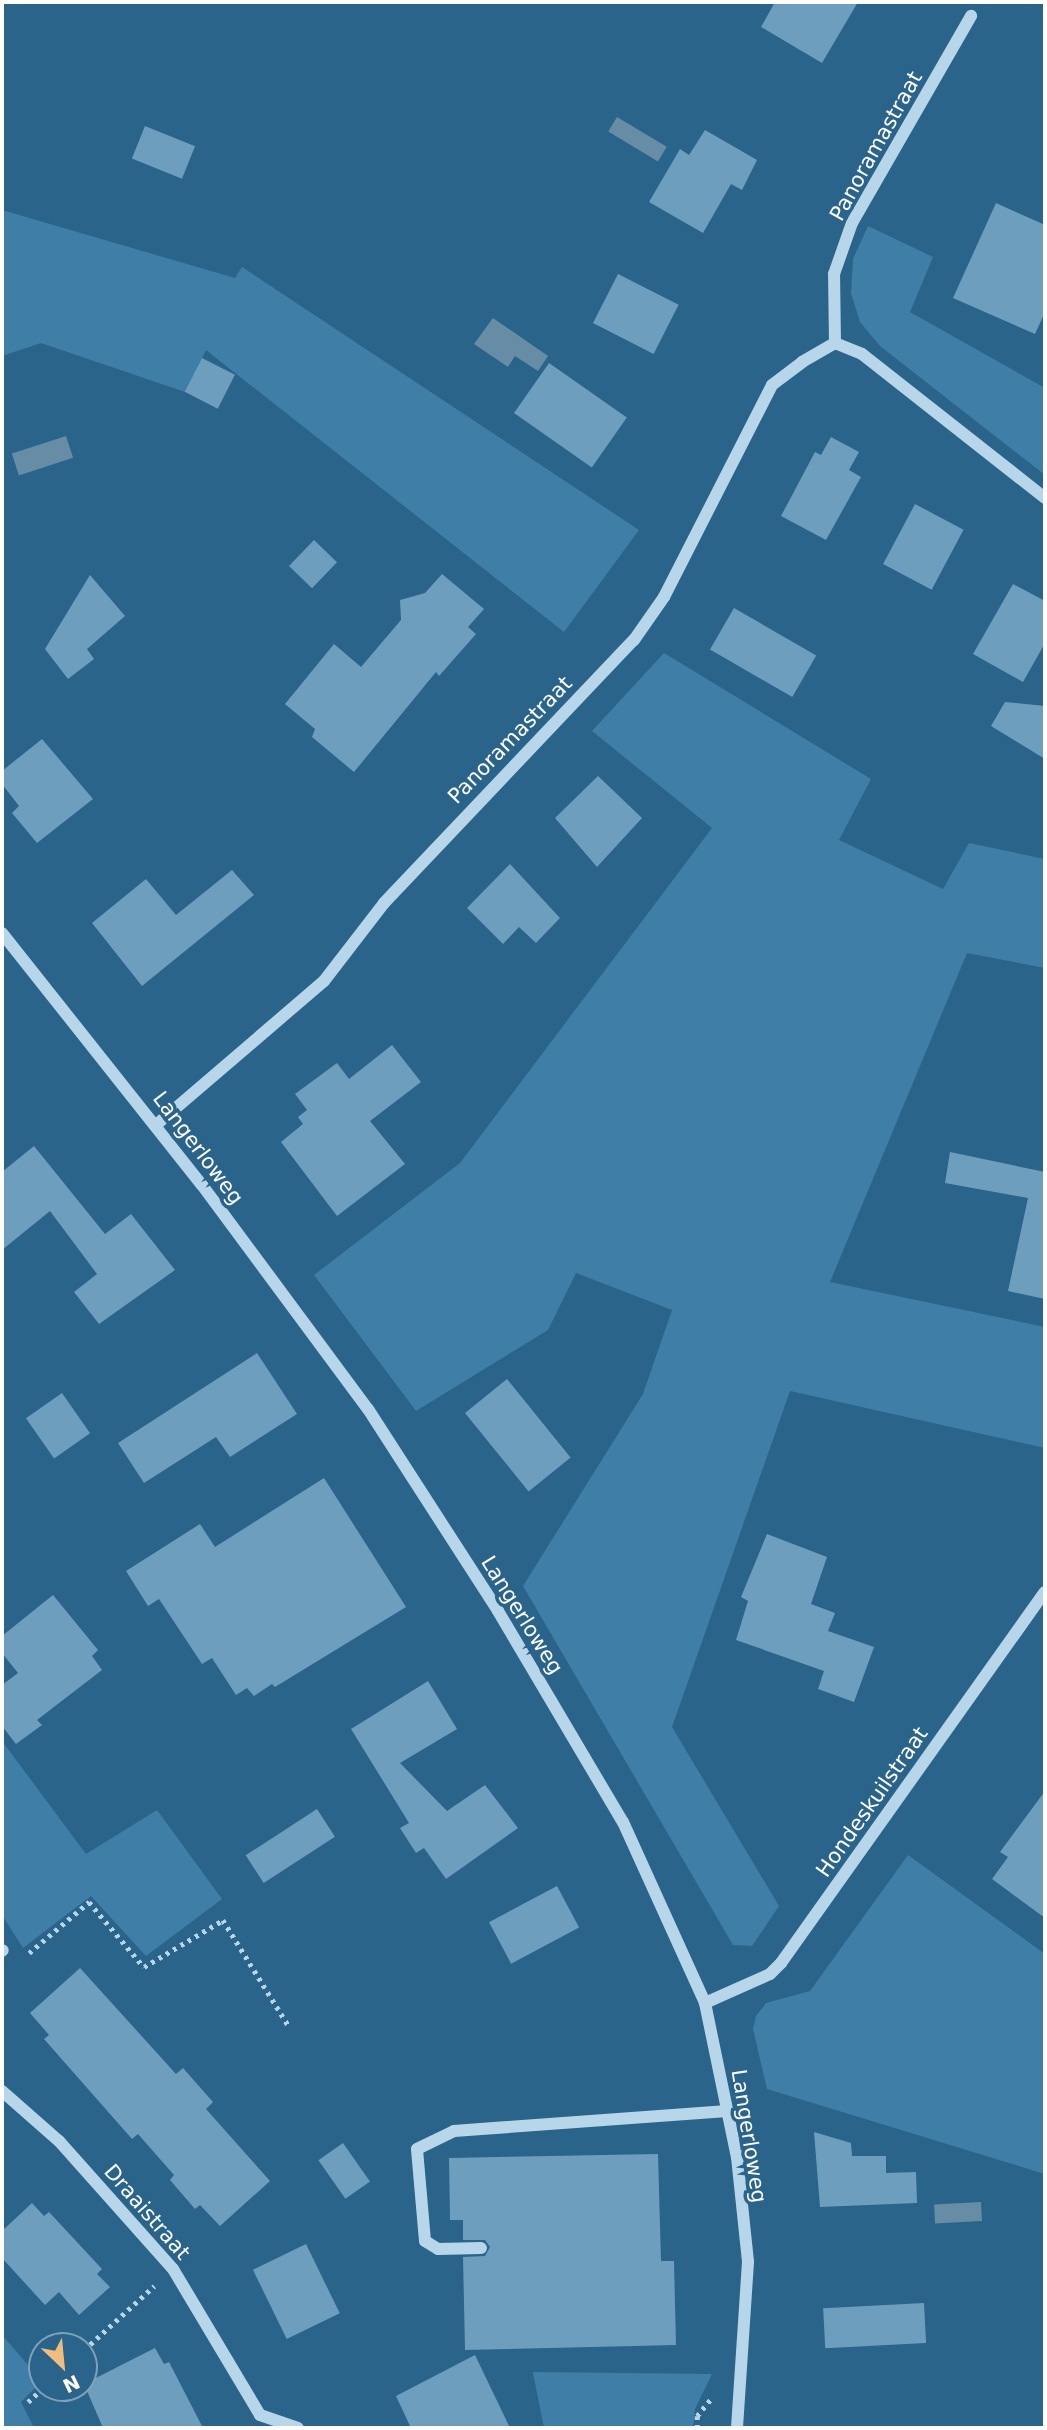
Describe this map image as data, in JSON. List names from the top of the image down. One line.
{"streets":{"street":["Panoramastraat","Langerloweg","Hondeskuilstraat","Draaistraat"]},"crossings":[["Panoramastraat","Langerloweg"],["Langerloweg","Hondeskuilstraat"]],"north":"bottom right"}
